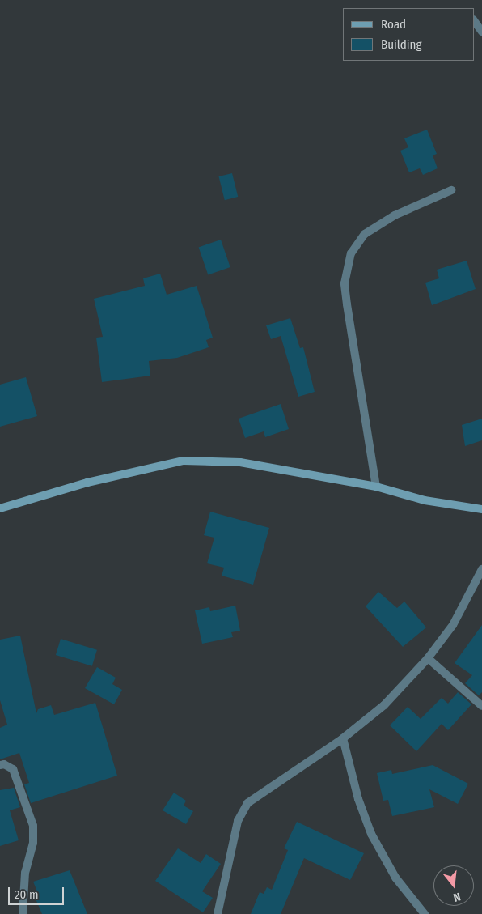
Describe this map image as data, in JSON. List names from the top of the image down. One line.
{"legend":["Road","Building"],"scale_bar":"20 m","north":"bottom"}
